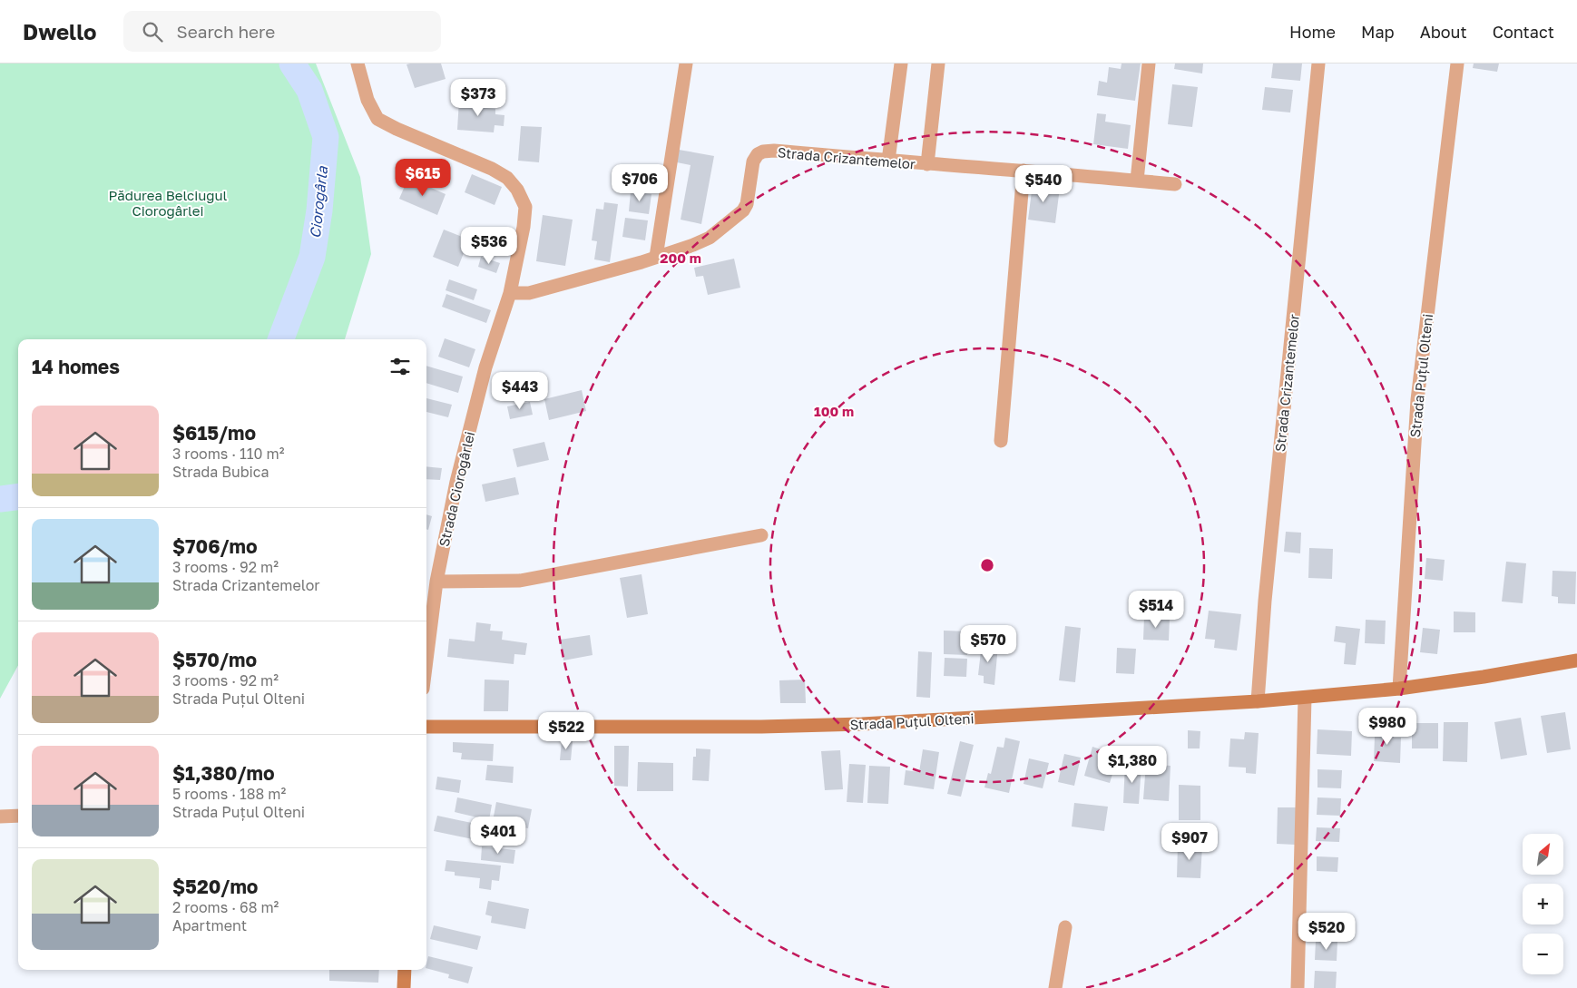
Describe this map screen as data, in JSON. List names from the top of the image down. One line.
{"streets":{"street":["Strada Crizantemelor","Strada Puțul Olteni","Strada Ciorogârlei"]},"crossings":[["Strada Crizantemelor","Strada Puțul Olteni"],["Strada Crizantemelor","Strada Ciorogârlei"]],"water":["Ciorogârla"],"parks":["Pădurea Belciugul Ciorogârlei"],"north":"top right","page":{"header":"Dwello","search":"Search here","nav":["Home","Map","About","Contact"],"price":["$373","$615","$706","$540","$536","$443","$514","$570","$980","$522","$1,380","$401","$907","$520"],"heading":"14 homes","list":[{"name":"$615/mo","note":"3 rooms · 110 m² · Strada Bubica"},{"name":"$706/mo","note":"3 rooms · 92 m² · Strada Crizantemelor"},{"name":"$570/mo","note":"3 rooms · 92 m² · Strada Puțul Olteni"},{"name":"$1,380/mo","note":"5 rooms · 188 m² · Strada Puțul Olteni"},{"name":"$520/mo","note":"2 rooms · 68 m² · Apartment"}],"map_buttons":["+","−"]},"rings":["200 m","100 m"]}
